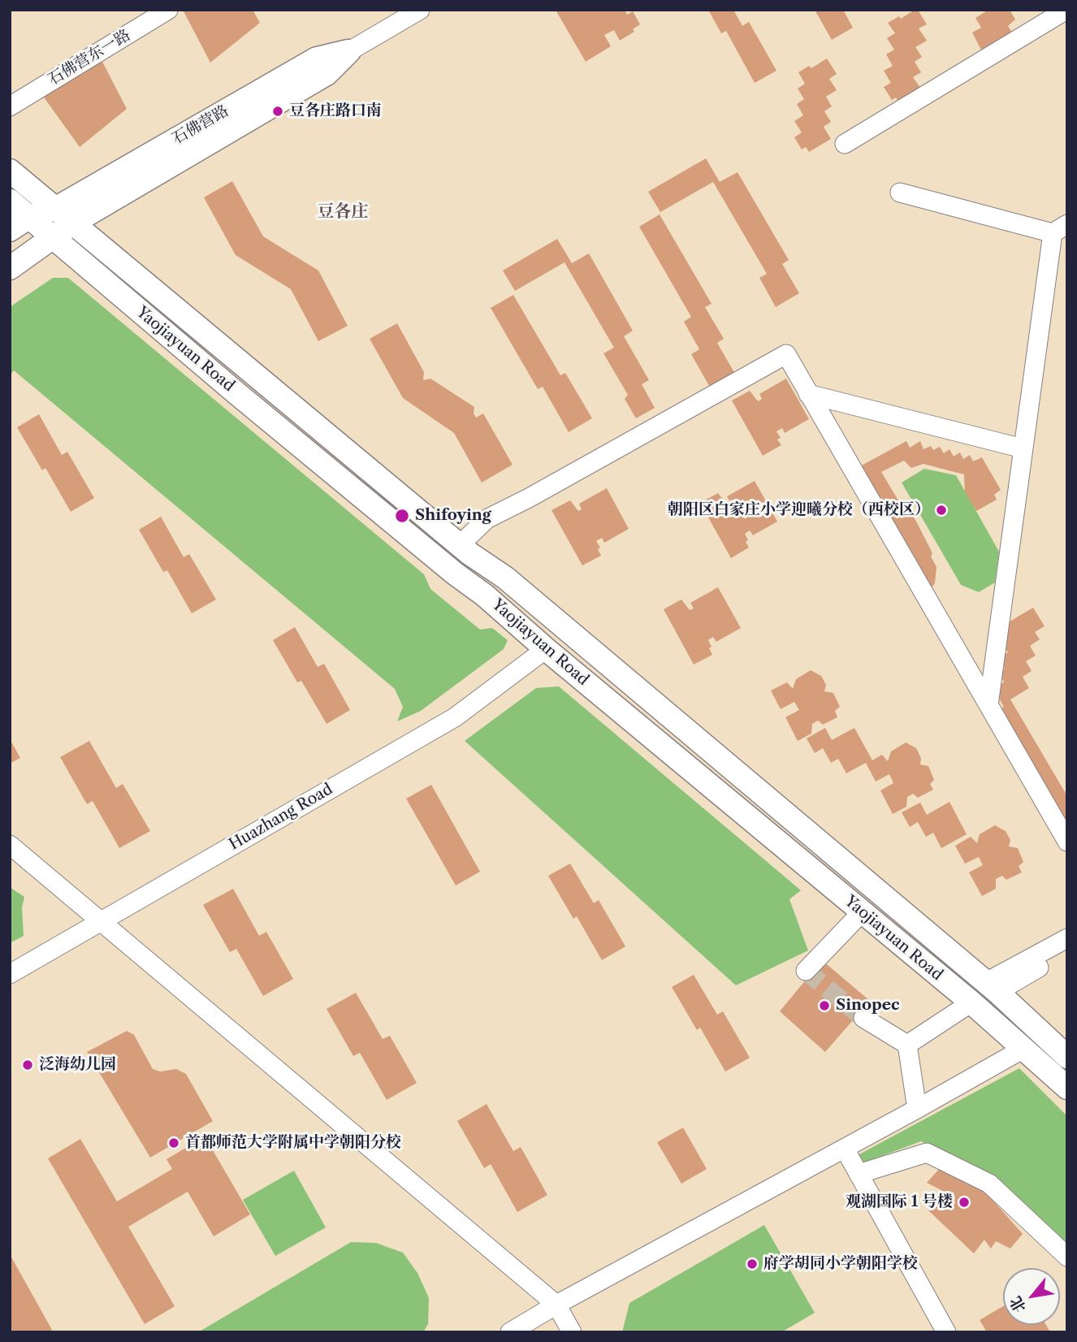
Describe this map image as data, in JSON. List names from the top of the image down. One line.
{"streets":{"main road":["石佛营路","Yaojiayuan Road"],"street":["石佛营东一路","Huazhang Road"]},"crossings":[["石佛营路","Yaojiayuan Road"],["Yaojiayuan Road","Huazhang Road"]],"districts":["豆各庄"],"places":["豆各庄路口南","朝阳区白家庄小学迎曦分校（西校区）","Shifoying","Sinopec","泛海幼儿园","首都师范大学附属中学朝阳分校","观湖国际 1 号楼","府学胡同小学朝阳学校"],"north":"bottom left"}
